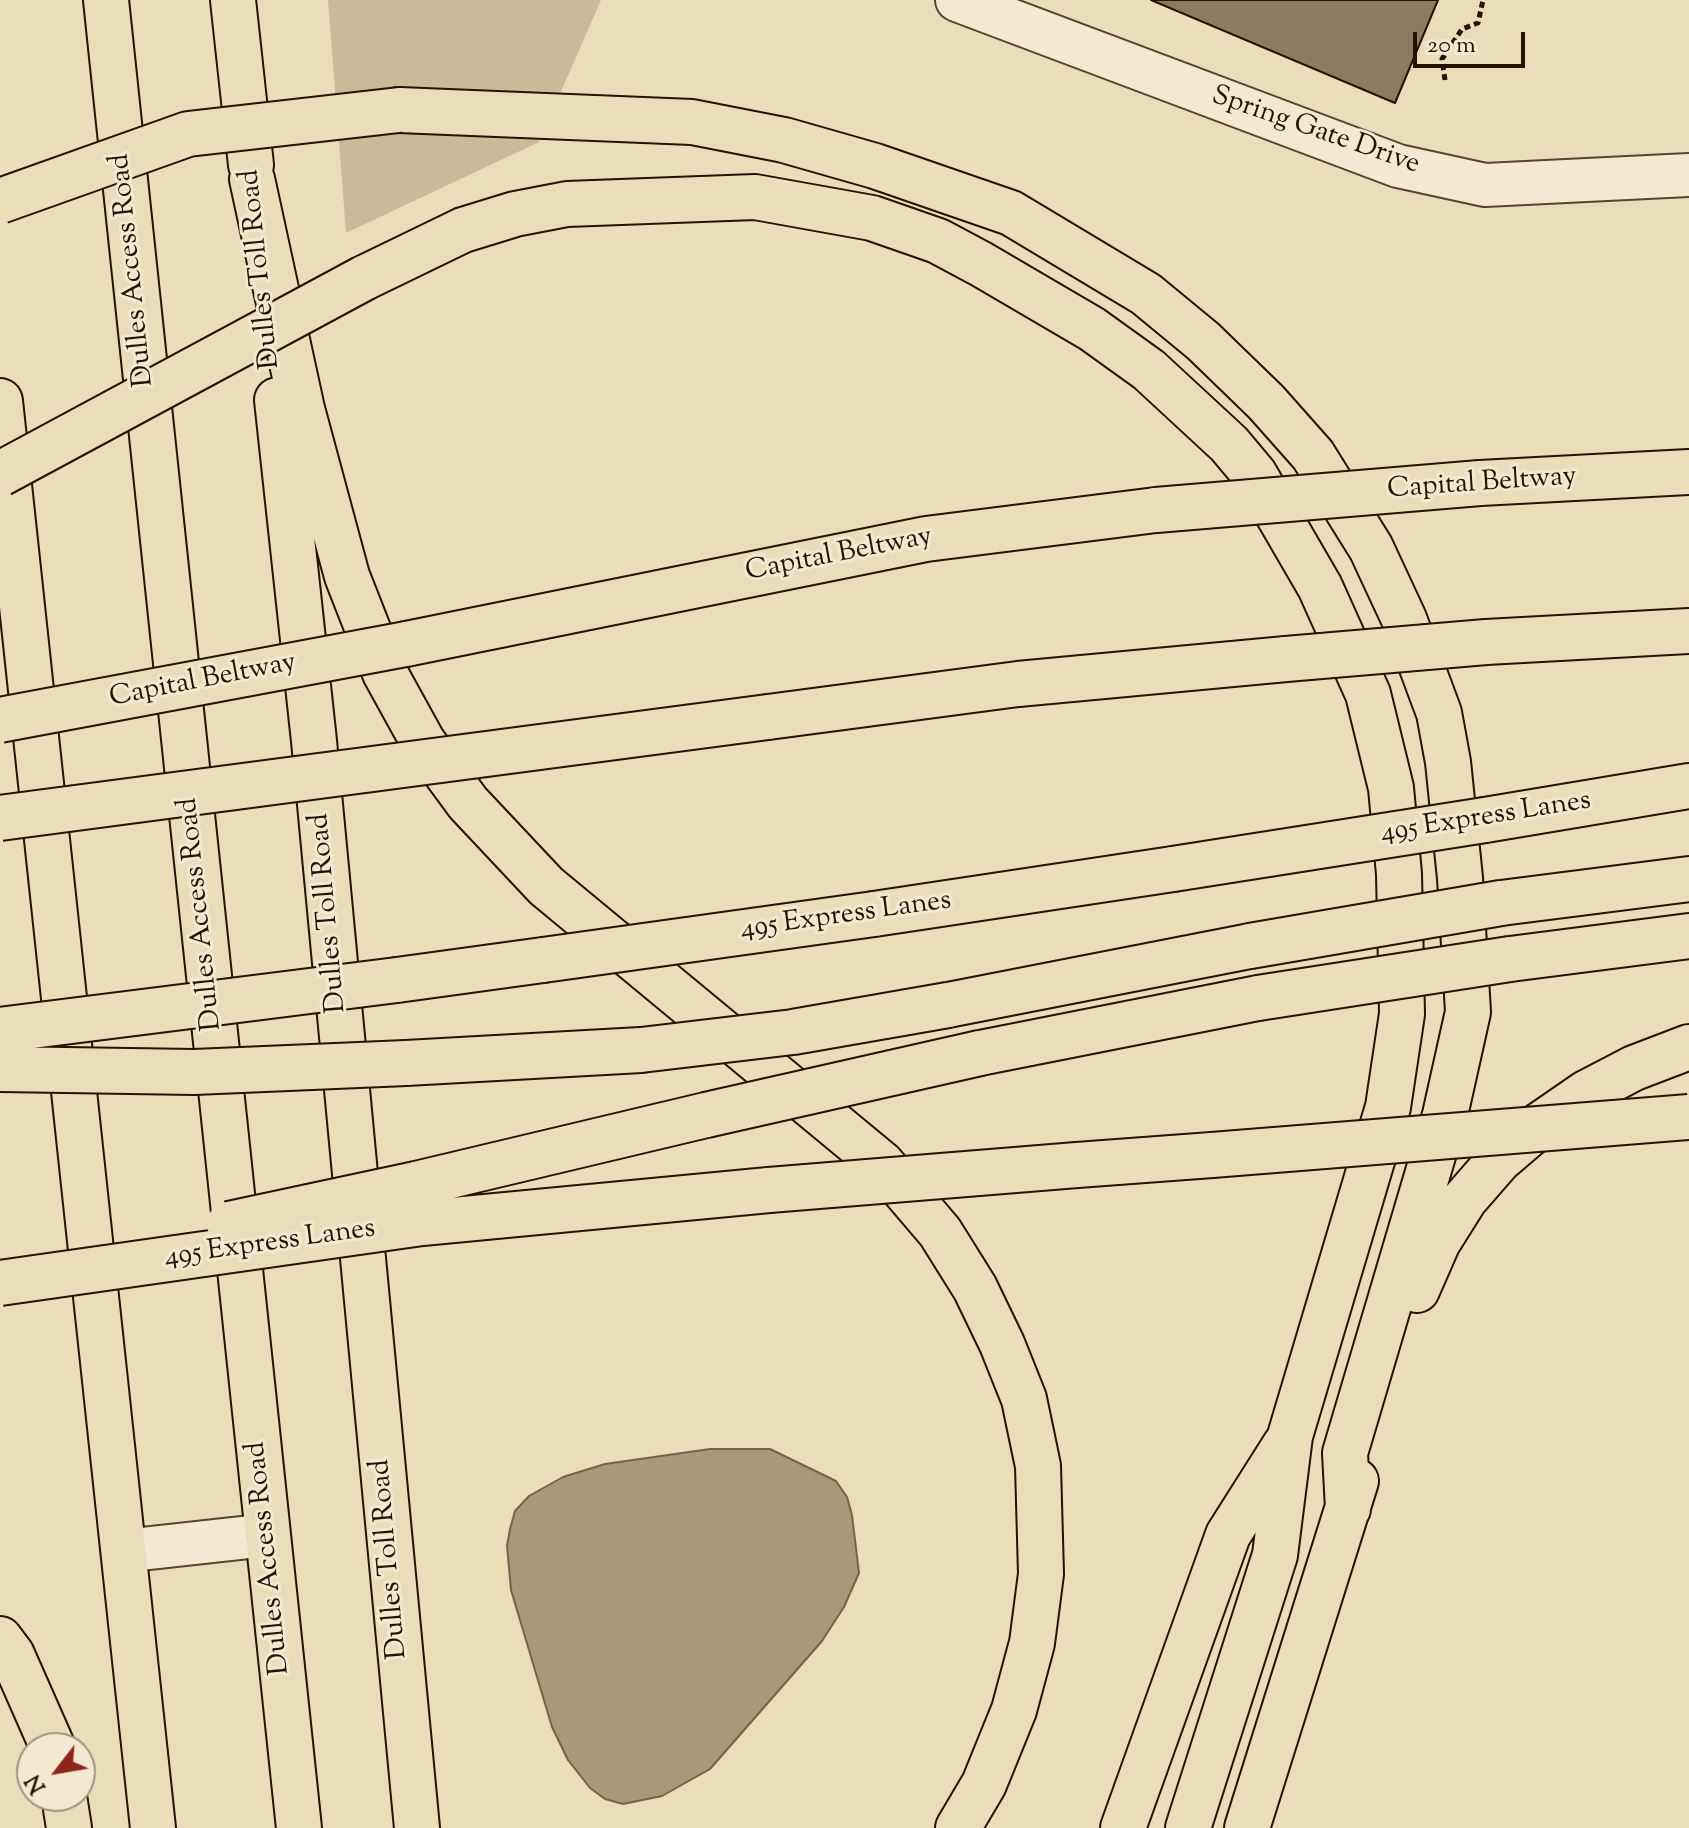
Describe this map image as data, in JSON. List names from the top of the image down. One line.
{"streets":{"highway":["Dulles Toll Road","Dulles Access Road","Capital Beltway","495 Express Lanes"],"street":["Spring Gate Drive"]},"scale_bar":"20 m","north":"bottom left"}
